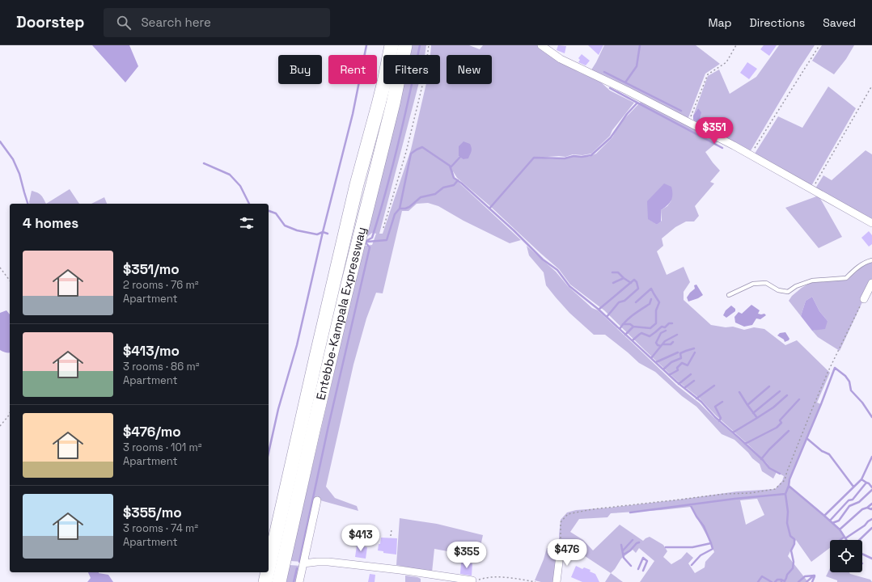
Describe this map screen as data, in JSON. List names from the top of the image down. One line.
{"streets":{"highway":["Entebbe-Kampala Expressway"]},"page":{"header":"Doorstep","search":"Search here","nav":["Map","Directions","Saved"],"chip":["Buy","Rent","Filters","New"],"price":["$351","$413","$476","$355"],"heading":"4 homes","list":[{"name":"$351/mo","note":"2 rooms · 76 m² · Apartment"},{"name":"$413/mo","note":"3 rooms · 86 m² · Apartment"},{"name":"$476/mo","note":"3 rooms · 101 m² · Apartment"},{"name":"$355/mo","note":"3 rooms · 74 m² · Apartment"}]}}
